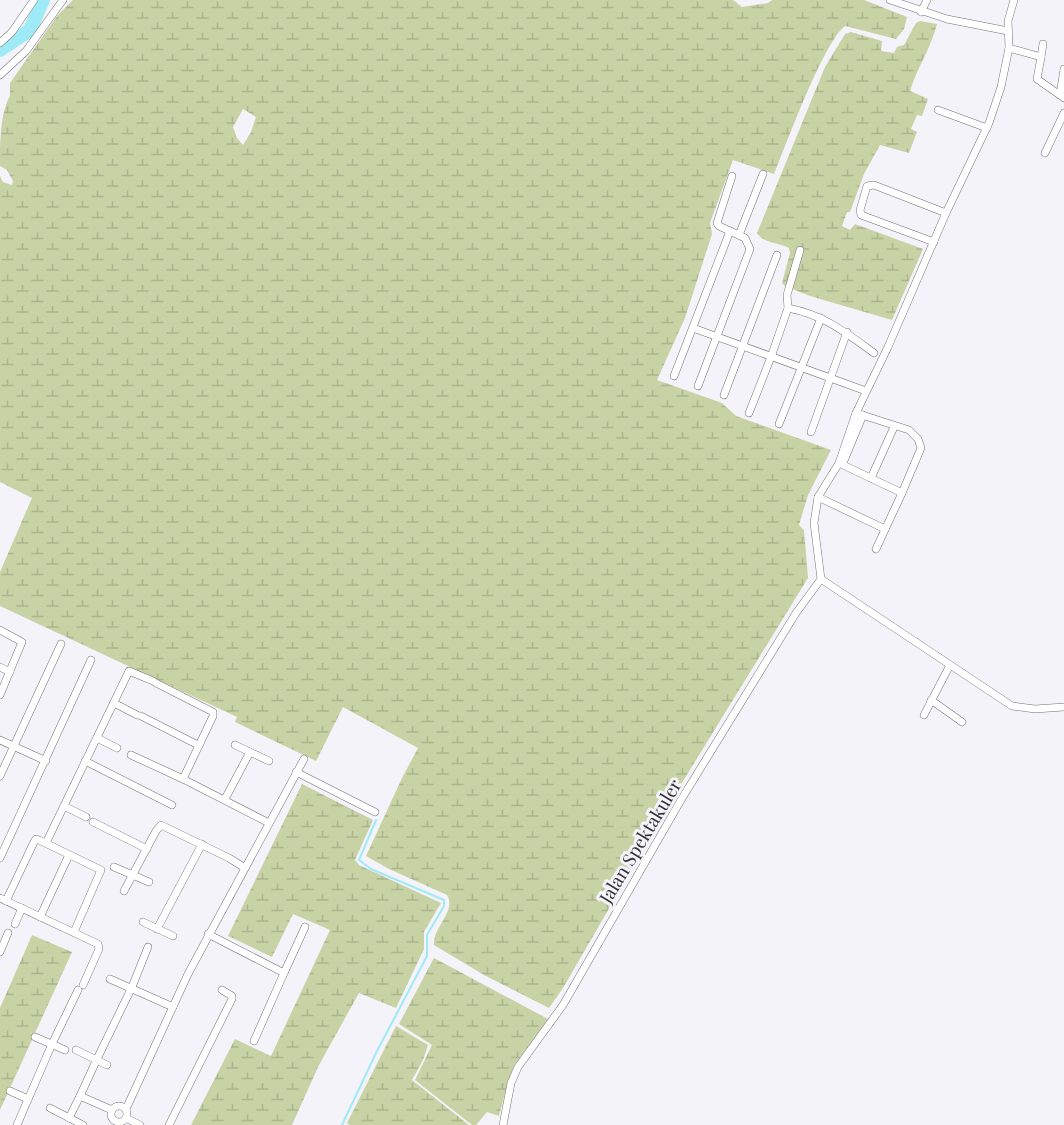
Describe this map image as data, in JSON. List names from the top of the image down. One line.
{"streets":{"street":["Jalan Spektakuler"]}}
